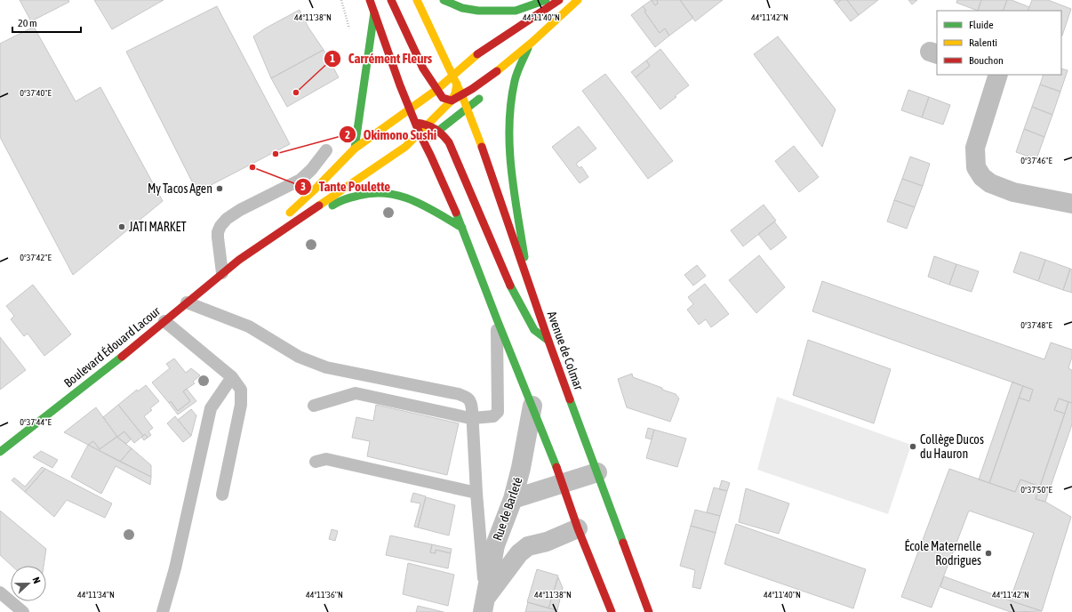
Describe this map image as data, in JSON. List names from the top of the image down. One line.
{"streets":{"main road":["Boulevard Édouard Lacour","Avenue de Colmar"],"street":["Rue de Barleté"]},"crossings":[["Boulevard Édouard Lacour","Avenue de Colmar"]],"places":["Carrément Fleurs","Okimono Sushi","Tante Poulette","My Tacos Agen","JATI MARKET","Collège Ducos du Hauron","École Maternelle Rodrigues"],"legend":["Fluide","Ralenti","Bouchon"],"scale_bar":"20 m","north":"right","coordinates":["44°11'38\"N","44°11'40\"N","44°11'42\"N","0°37'40\"E","0°37'46\"E","0°37'42\"E","0°37'48\"E","0°37'44\"E","0°37'50\"E","44°11'34\"N","44°11'36\"N"]}
